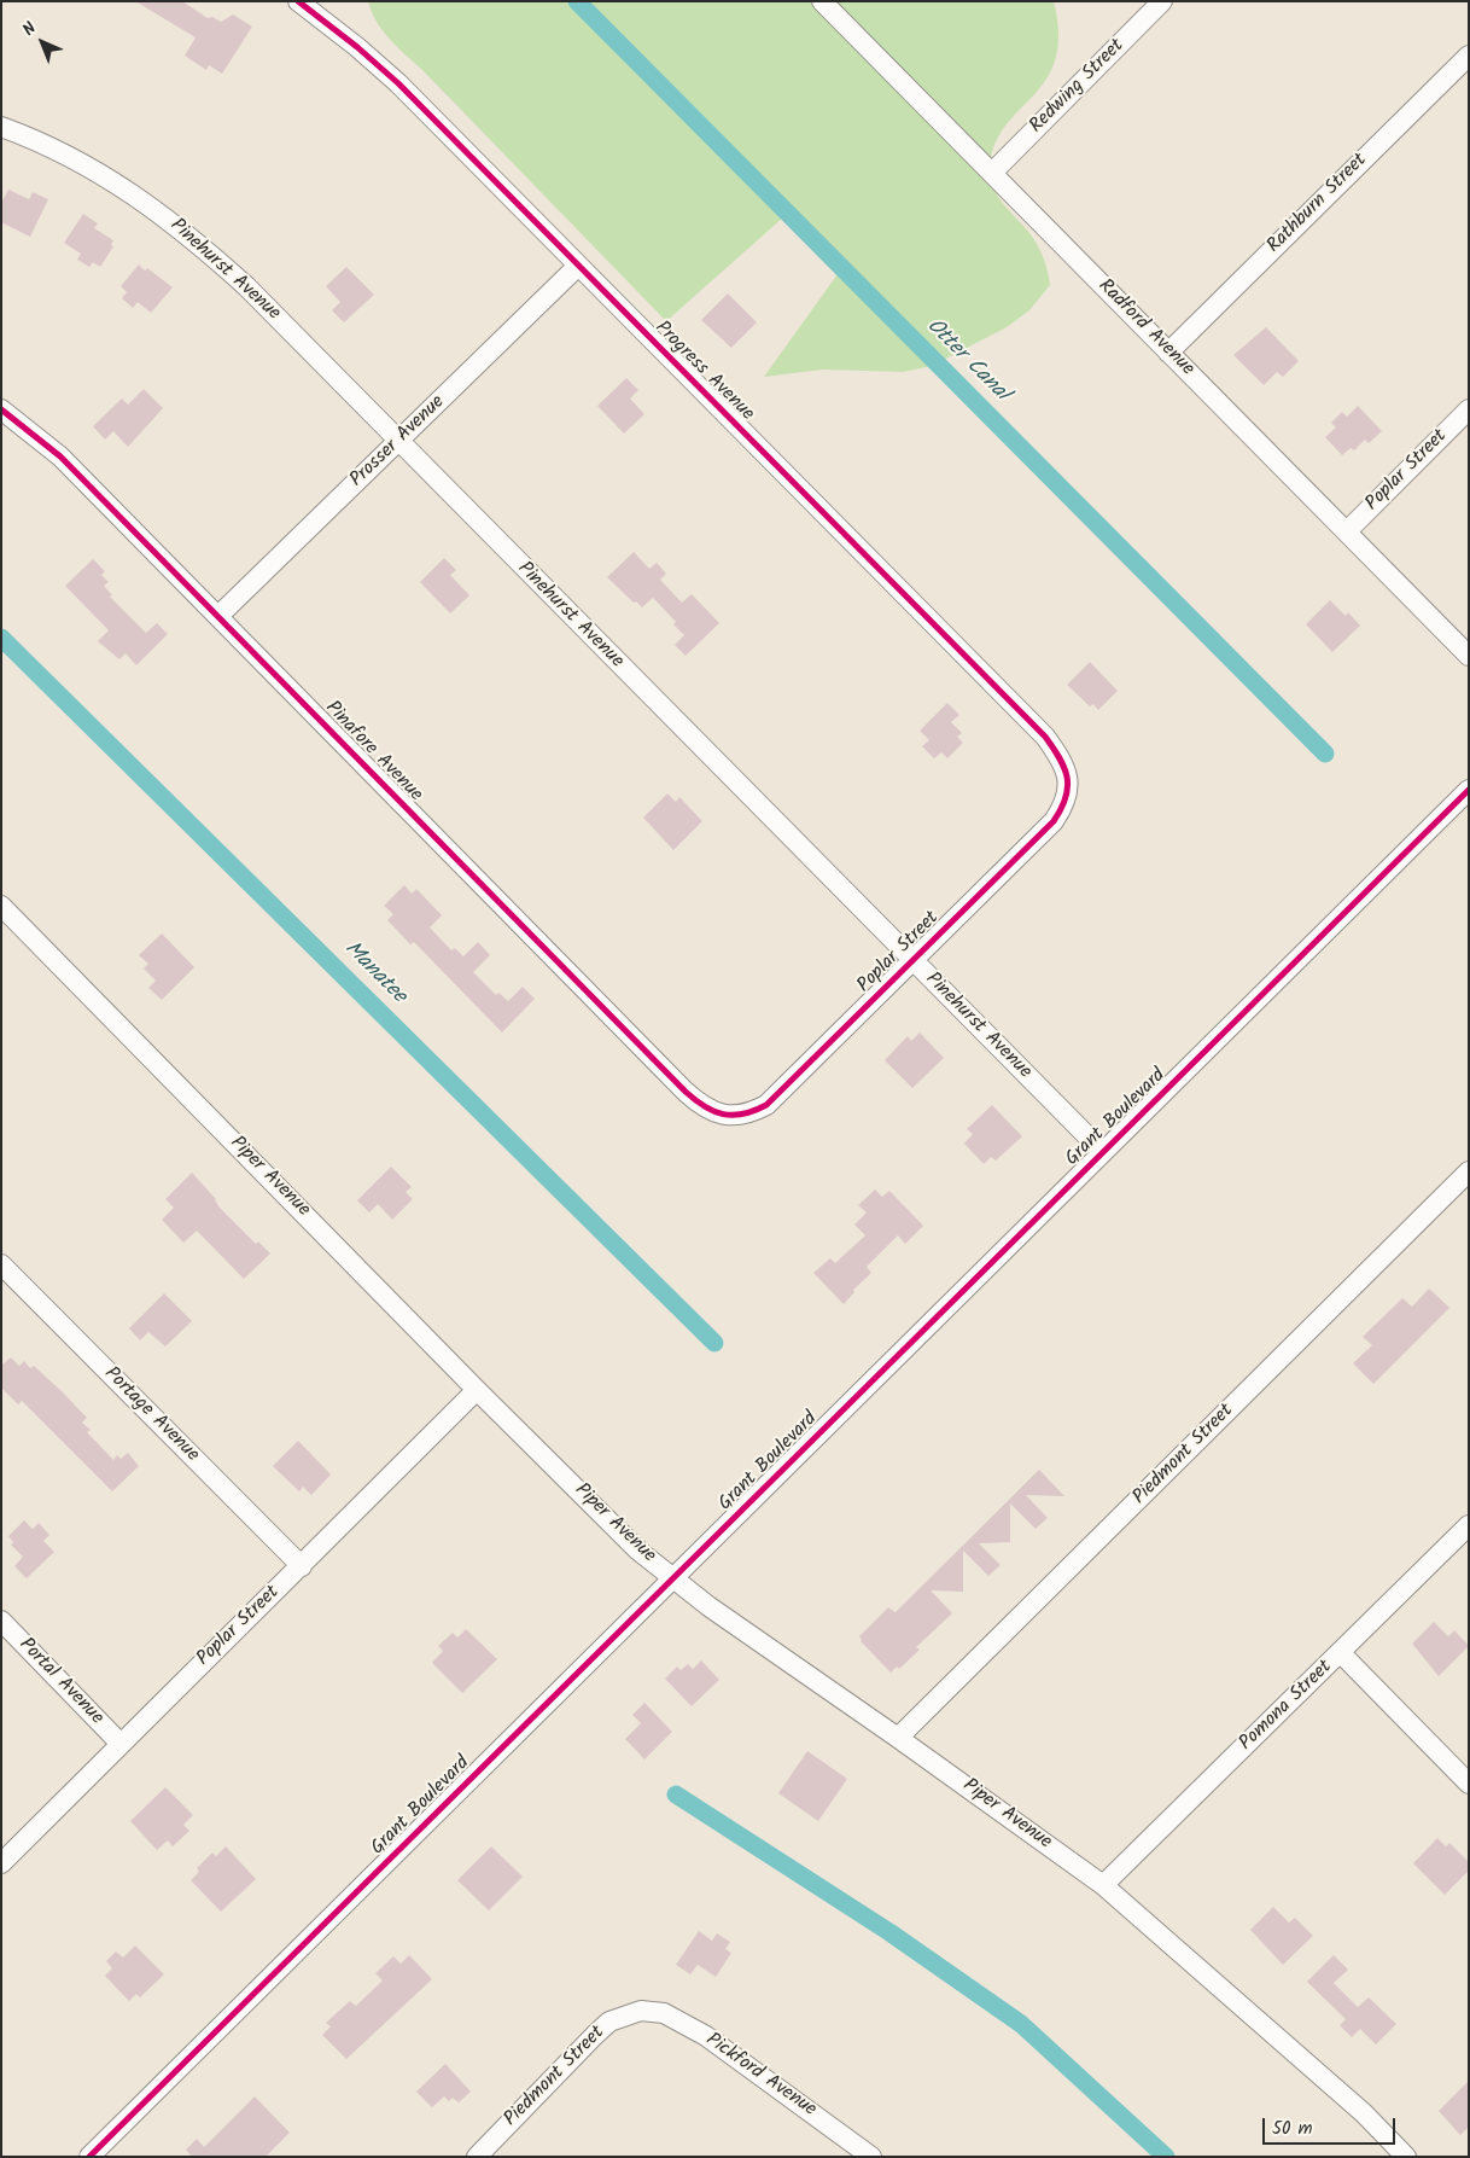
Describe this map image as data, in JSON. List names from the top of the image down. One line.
{"streets":{"street":["Redwing Street","Rathburn Street","Pinehurst Avenue","Radford Avenue","Progress Avenue","Prosser Avenue","Poplar Street","Pinafore Avenue","Grant Boulevard","Piper Avenue","Portage Avenue","Piedmont Street","Portal Avenue","Pomona Street","Pickford Avenue"]},"crossings":[["Redwing Street","Radford Avenue"],["Rathburn Street","Radford Avenue"],["Pinehurst Avenue","Prosser Avenue"],["Pinehurst Avenue","Poplar Street"],["Pinehurst Avenue","Grant Boulevard"],["Radford Avenue","Poplar Street"],["Progress Avenue","Prosser Avenue"],["Progress Avenue","Poplar Street"],["Prosser Avenue","Pinafore Avenue"],["Poplar Street","Pinafore Avenue"],["Poplar Street","Piper Avenue"],["Poplar Street","Portage Avenue"],["Poplar Street","Portal Avenue"],["Grant Boulevard","Piper Avenue"],["Piper Avenue","Piedmont Street"],["Piper Avenue","Pomona Street"],["Piedmont Street","Pickford Avenue"]],"water":["Otter Canal","Manatee"],"scale_bar":"50 m","north":"top left"}
